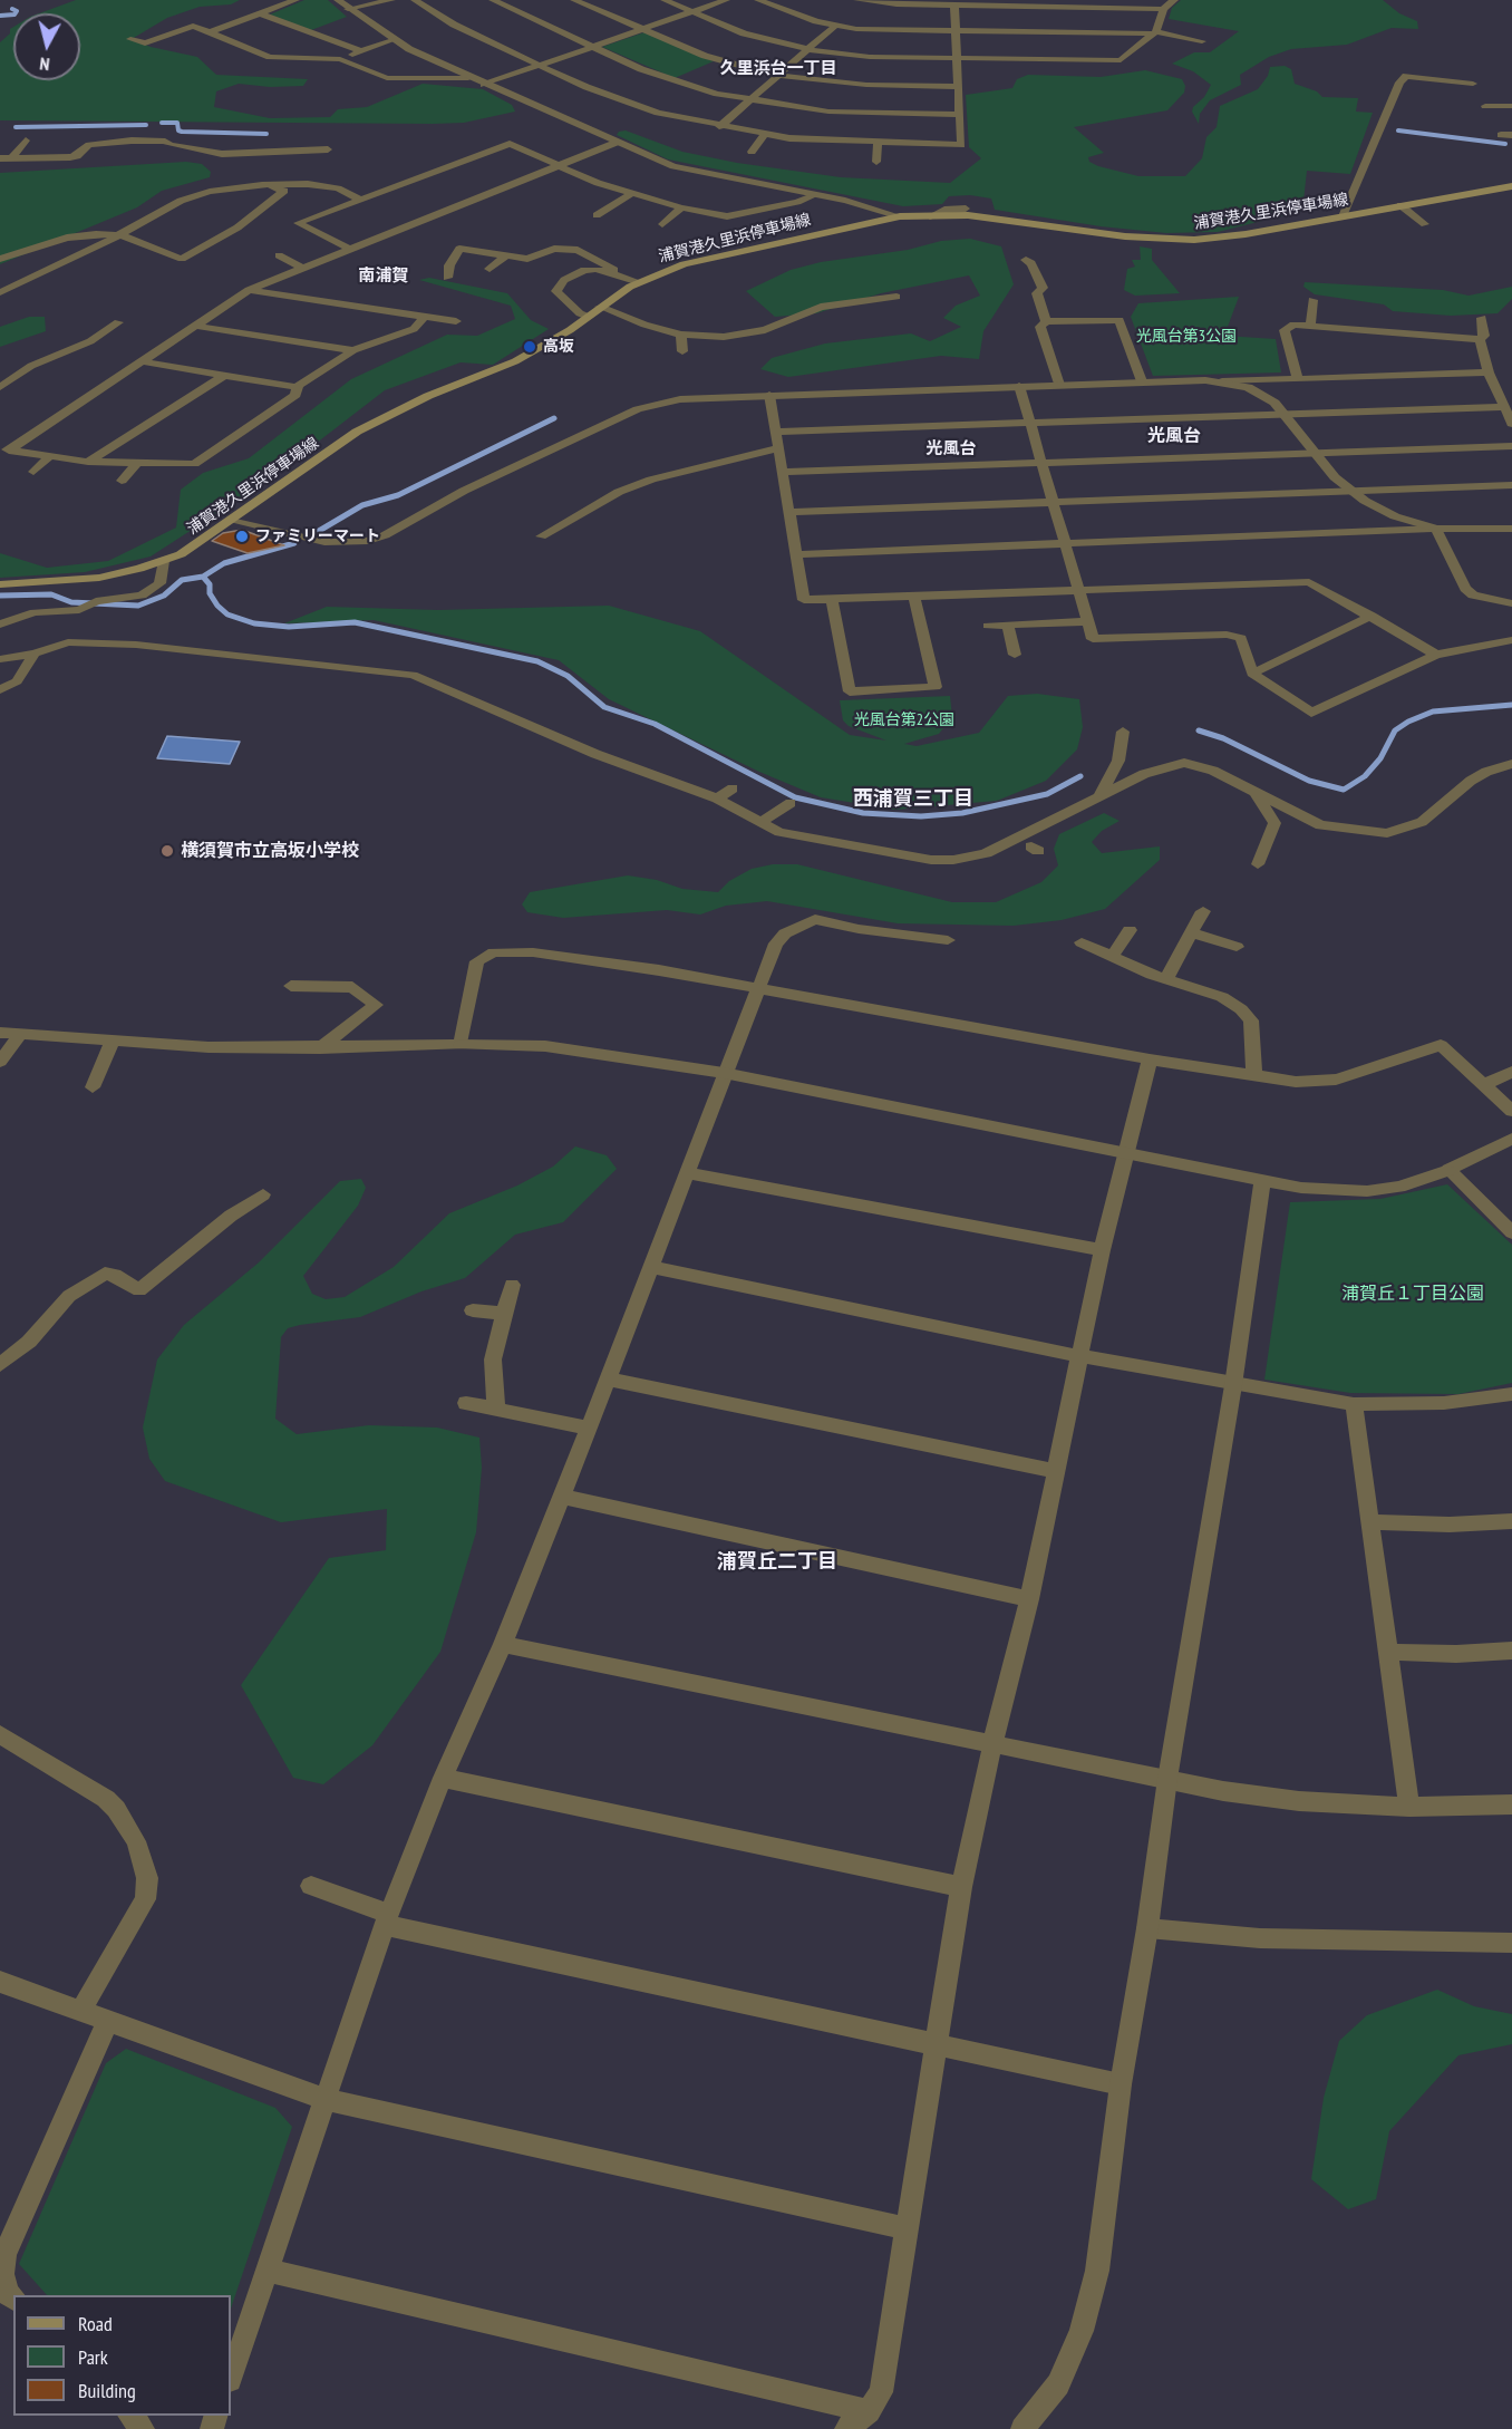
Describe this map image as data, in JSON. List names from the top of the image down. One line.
{"streets":{"main road":["浦賀港久里浜停車場線"]},"districts":["久里浜台一丁目","南浦賀","光風台","光風台","西浦賀三丁目","浦賀丘二丁目"],"parks":["光風台第3公園","光風台第2公園","浦賀丘１丁目公園"],"places":["高坂","ファミリーマート","横須賀市立高坂小学校"],"legend":["Road","Park","Building"],"north":"bottom"}
